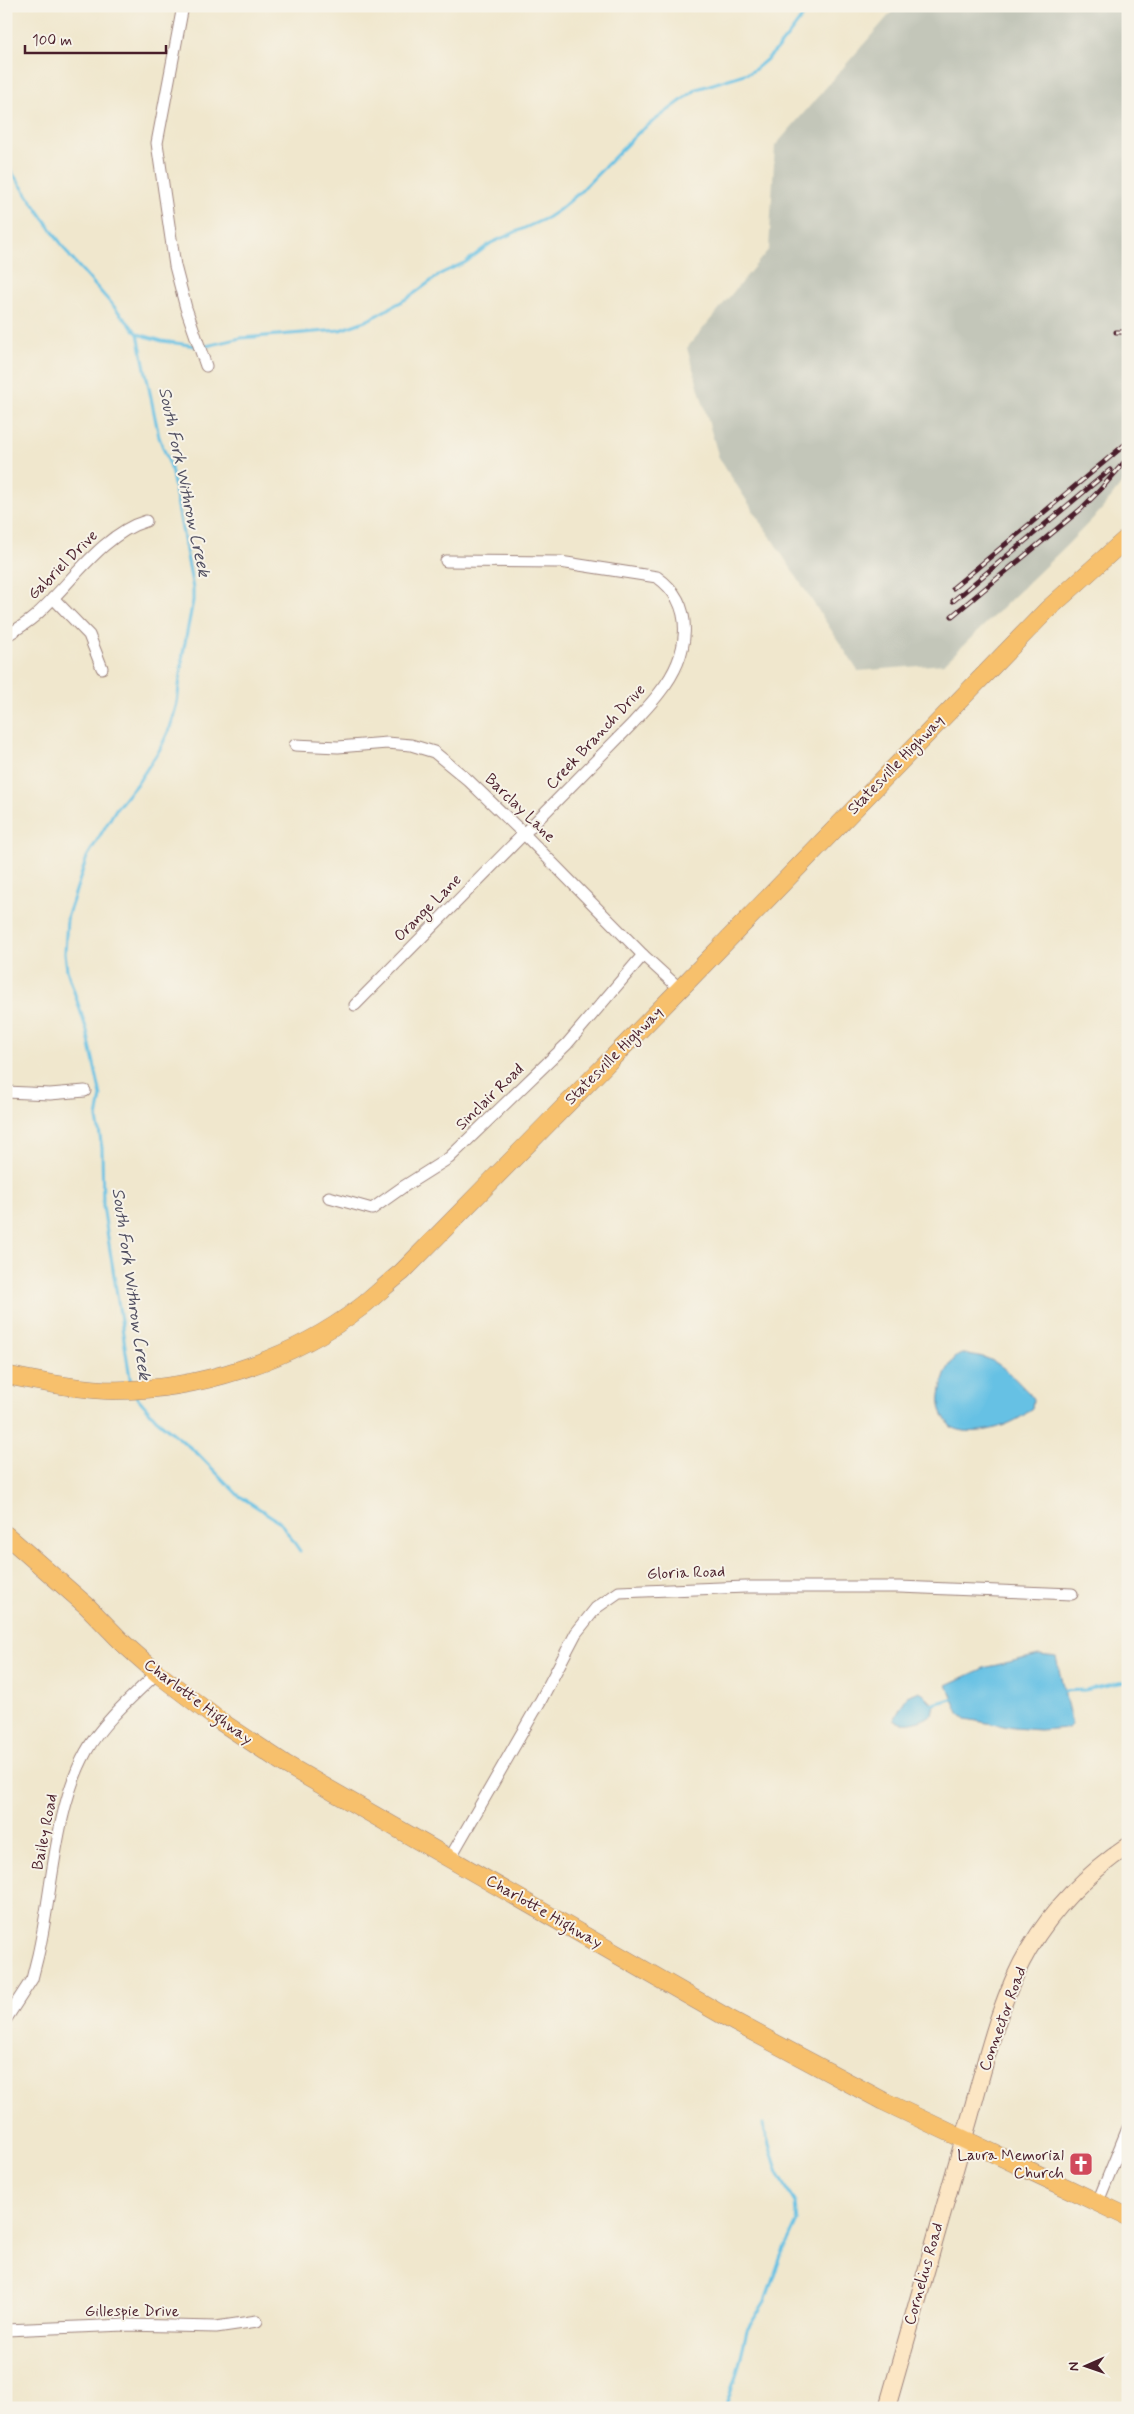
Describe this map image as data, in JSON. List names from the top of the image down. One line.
{"streets":{"main road":["Statesville Highway","Charlotte Highway"],"street":["Gabriel Drive","Creek Branch Drive","Barclay Lane","Orange Lane","Sinclair Road","Gloria Road","Bailey Road","Connector Road","Cornelius Road","Gillespie Drive"]},"crossings":[["Creek Branch Drive","Barclay Lane"],["Creek Branch Drive","Orange Lane"],["Statesville Highway","Barclay Lane"],["Barclay Lane","Orange Lane"],["Barclay Lane","Sinclair Road"],["Gloria Road","Charlotte Highway"],["Charlotte Highway","Bailey Road"],["Charlotte Highway","Connector Road"],["Charlotte Highway","Cornelius Road"],["Connector Road","Cornelius Road"]],"water":["South Fork Withrow Creek"],"places":{"church":["Laura Memorial Church"]},"scale_bar":"100 m","north":"left"}
